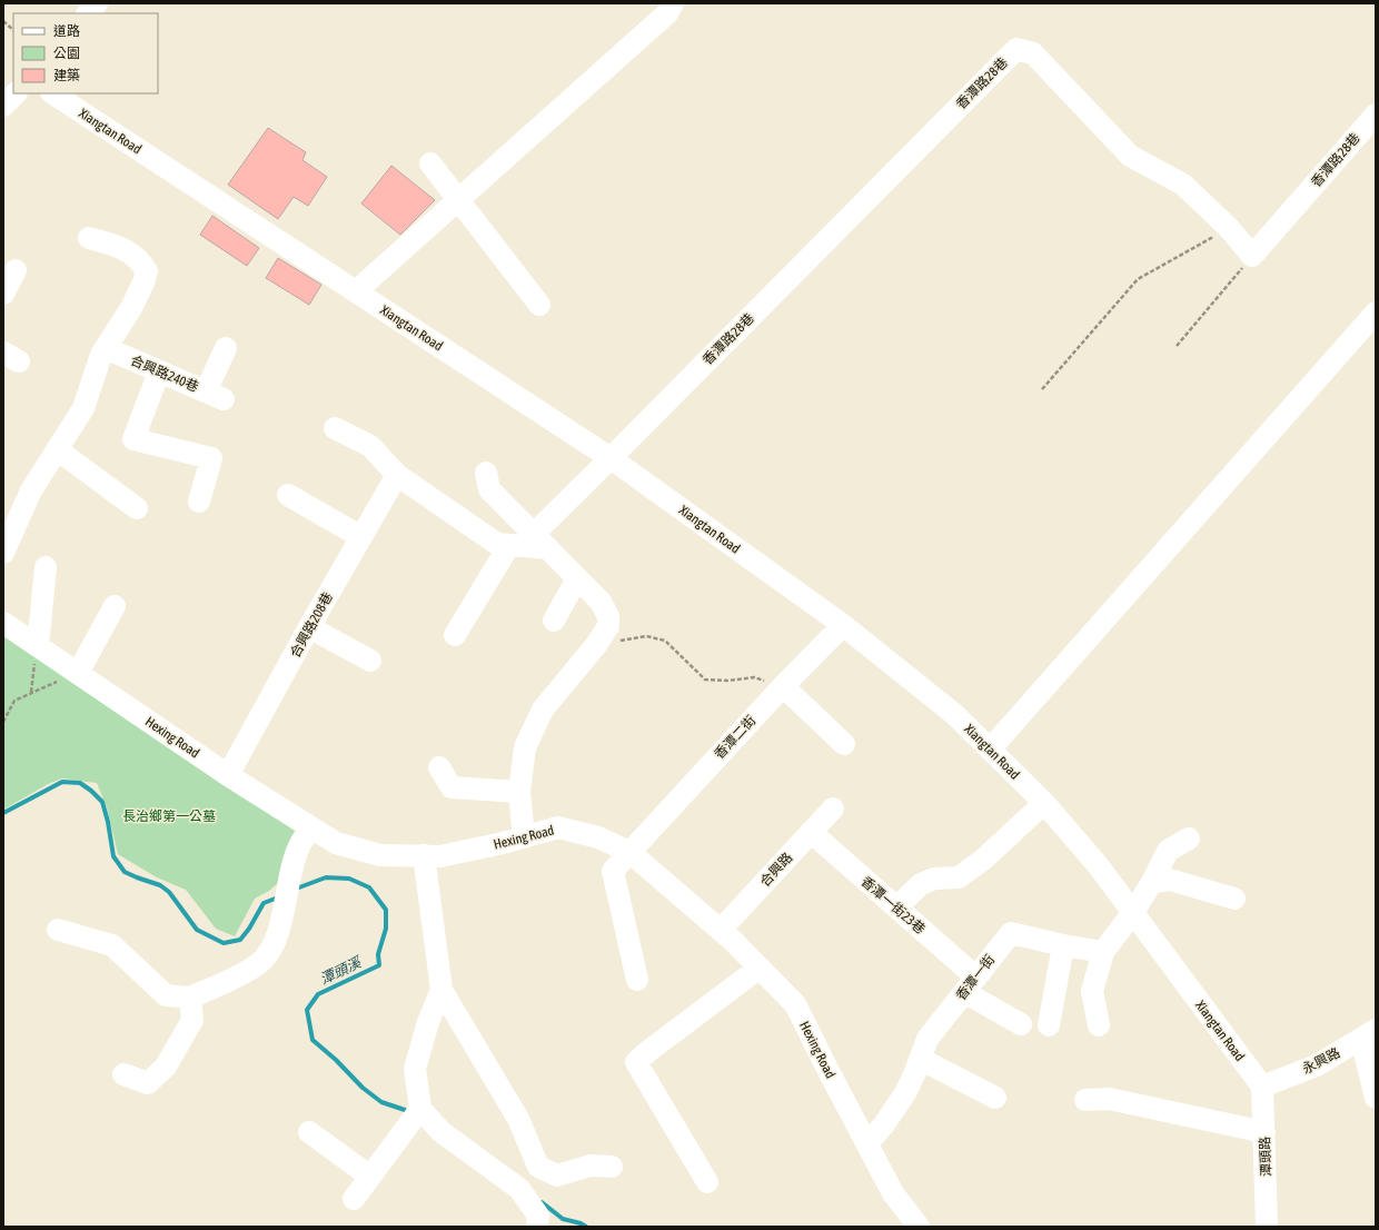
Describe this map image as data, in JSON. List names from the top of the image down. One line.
{"streets":{"street":["香潭路28巷","Xiangtan Road","合興路240巷","合興路208巷","Hexing Road","香潭二街","合興路","香潭一街23巷","香潭一街","永興路","潭頭路"]},"crossings":[["香潭路28巷","Xiangtan Road"],["Xiangtan Road","香潭二街"],["Xiangtan Road","永興路"],["Xiangtan Road","潭頭路"],["合興路208巷","Hexing Road"],["Hexing Road","香潭二街"],["Hexing Road","合興路"],["Hexing Road","香潭一街"],["合興路","香潭一街23巷"],["香潭一街23巷","香潭一街"],["永興路","潭頭路"]],"water":["潭頭溪"],"parks":["長治鄉第一公墓"],"legend":["道路","公園","建築"]}
